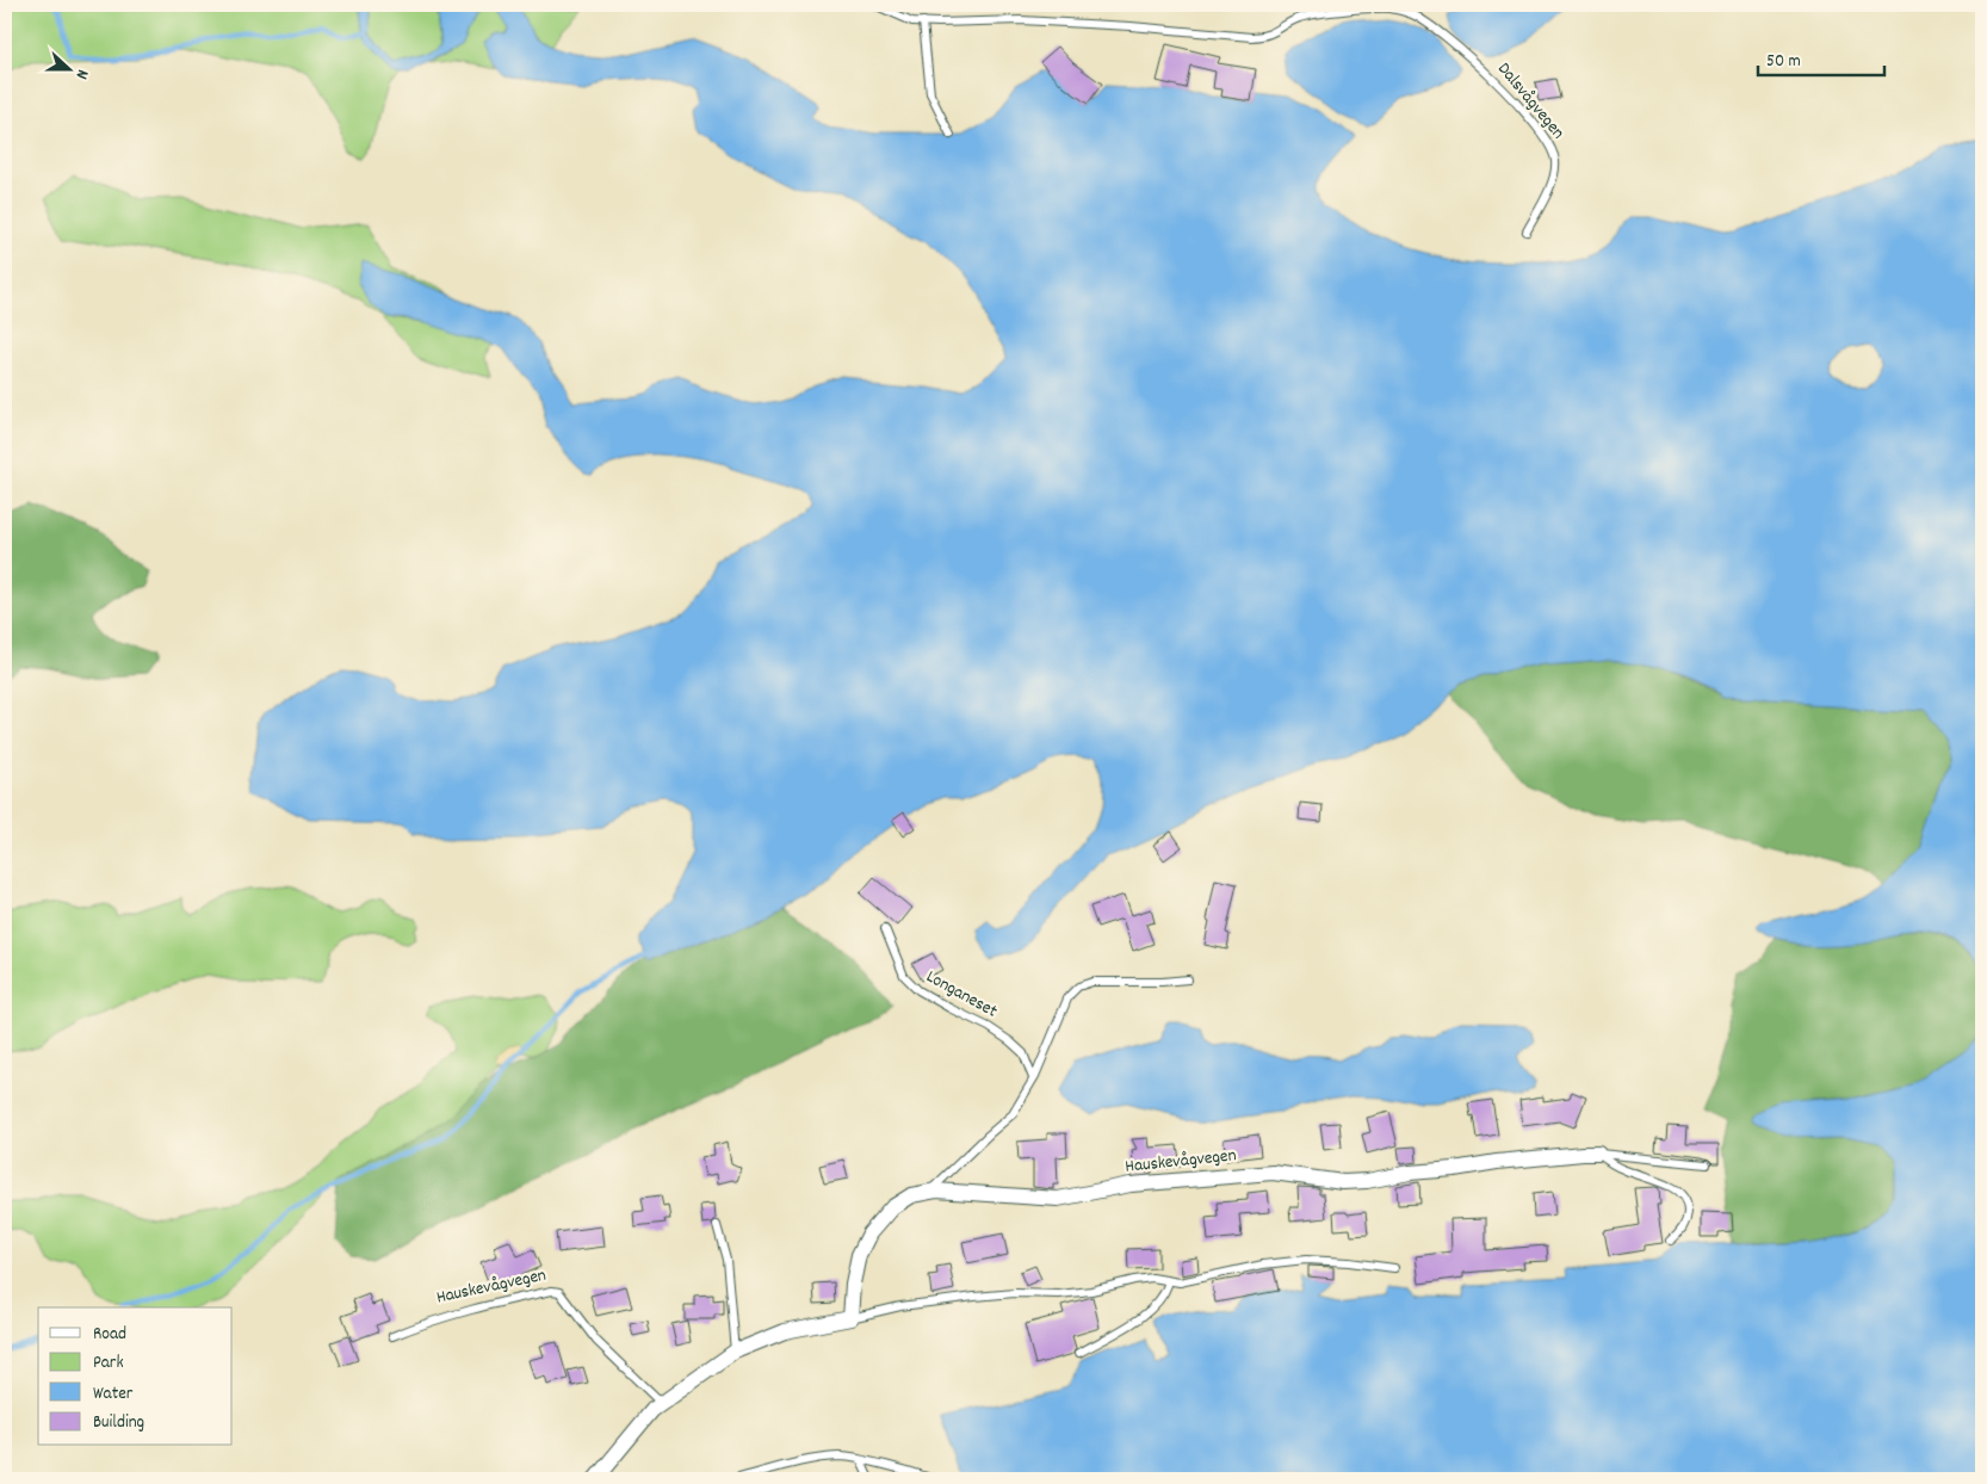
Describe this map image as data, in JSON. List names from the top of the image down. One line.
{"streets":{"street":["Hauskevågvegen"],"lane":["Dalsvågvegen","Longaneset"]},"legend":["Road","Park","Water","Building"],"scale_bar":"50 m","north":"right"}
